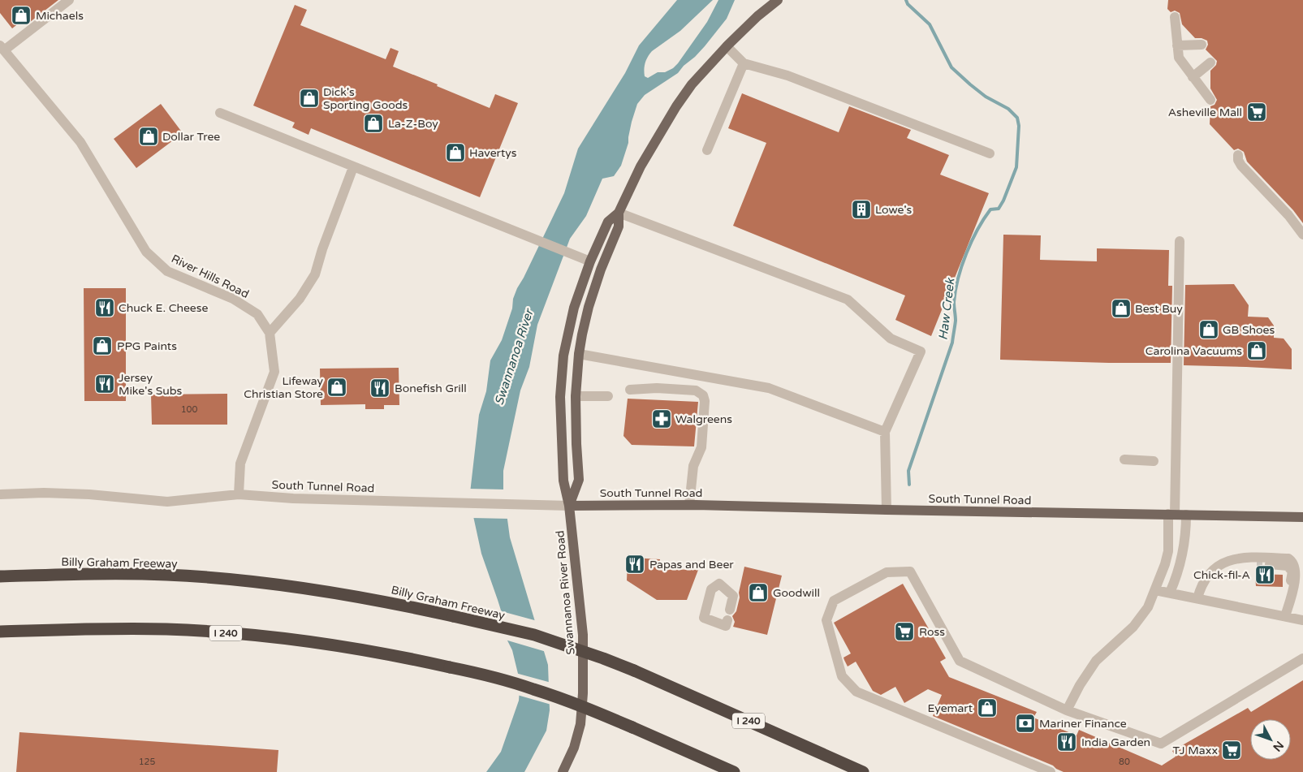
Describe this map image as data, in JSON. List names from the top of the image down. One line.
{"streets":{"highway":["Billy Graham Freeway","I 240"],"main road":["South Tunnel Road","Swannanoa River Road"],"street":["River Hills Road"]},"crossings":[["River Hills Road","South Tunnel Road"],["South Tunnel Road","Swannanoa River Road"]],"water":["Haw Creek","Swannanoa River"],"places":{"shop":["Michaels","Dick's Sporting Goods","La-Z-Boy","Dollar Tree","Havertys","Best Buy","GB Shoes","PPG Paints","Carolina Vacuums","Lifeway Christian Store","Goodwill","Eyemart"],"supermarket":["Asheville Mall","Ross","TJ Maxx"],"building":["Lowe's"],"restaurant":["Chuck E. Cheese","Jersey Mike's Subs","Bonefish Grill","Papas and Beer","Chick-fil-A","India Garden"],"pharmacy":["Walgreens"],"bank":["Mariner Finance"]},"house_numbers":["100","125","80"],"north":"bottom right"}
